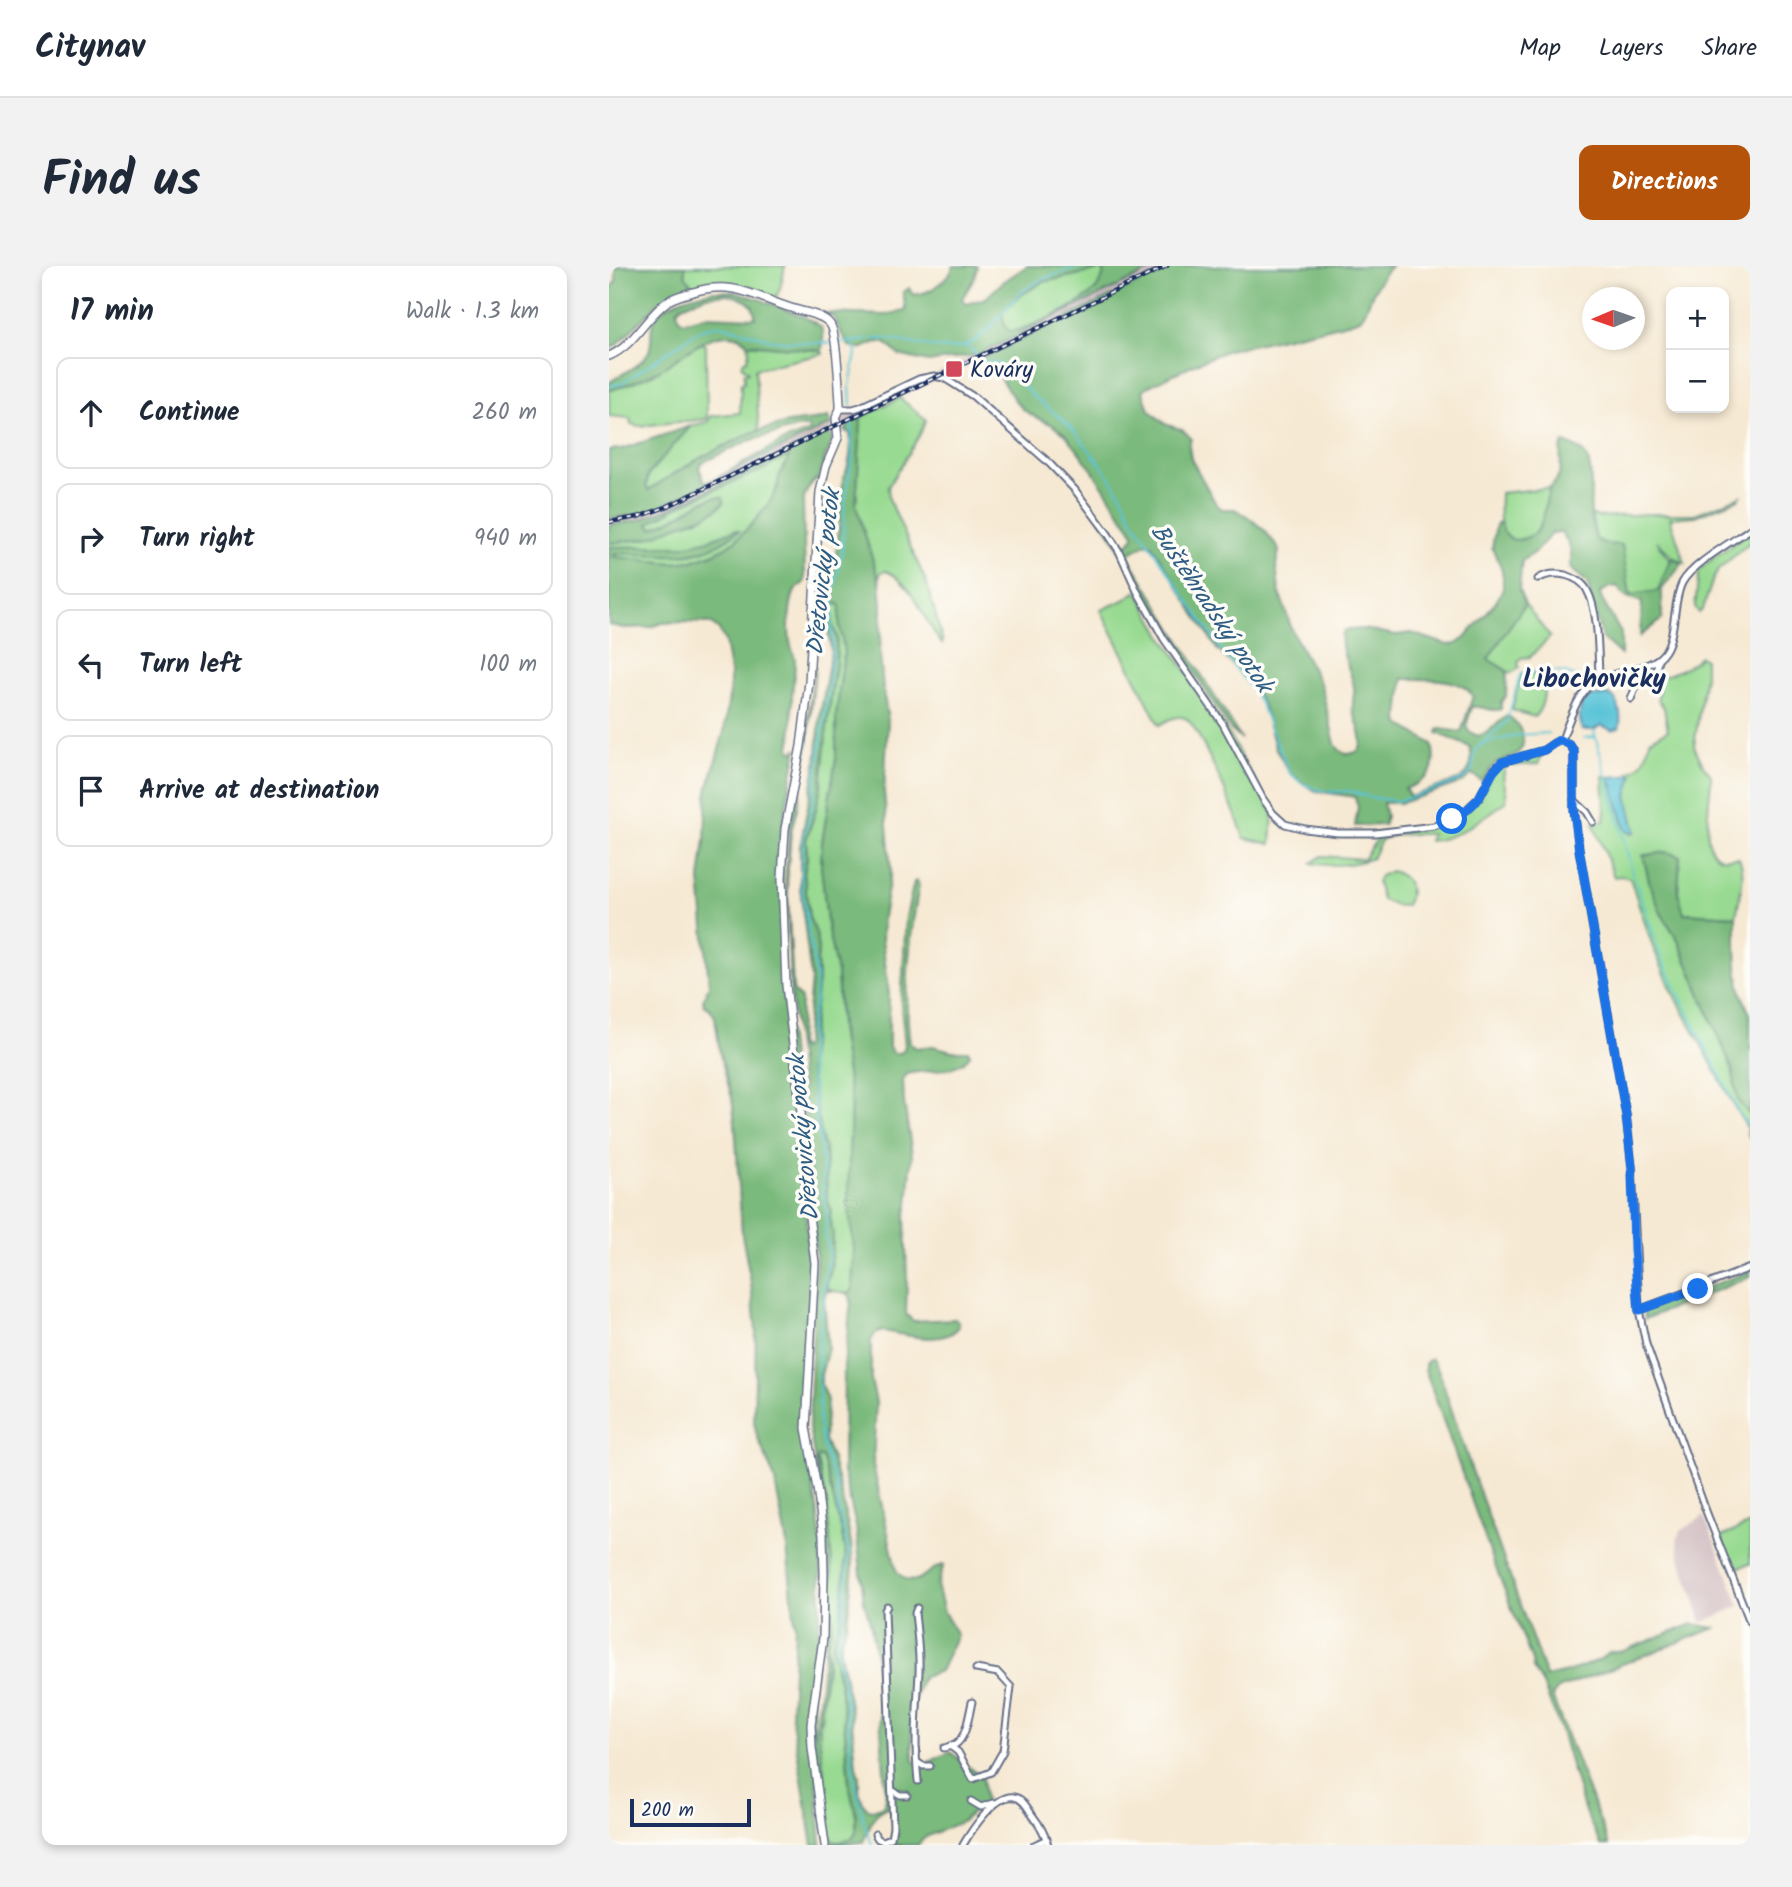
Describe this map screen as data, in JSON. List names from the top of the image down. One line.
{"districts":["Libochovičky"],"water":["Dřetovický potok","Buštěhradský potok"],"places":{"transit":["Kováry"]},"scale_bar":"200 m","north":"left","page":{"header":"Citynav","nav":["Map","Layers","Share"],"title":"Find us","buttons":"Directions","heading":["17 min","Walk · 1.3 km"],"map_buttons":["+","−"],"list":[["Continue","260 m"],["Turn right","940 m"],["Turn left","100 m"],"Arrive at destination"],"scale":"200 m"}}
